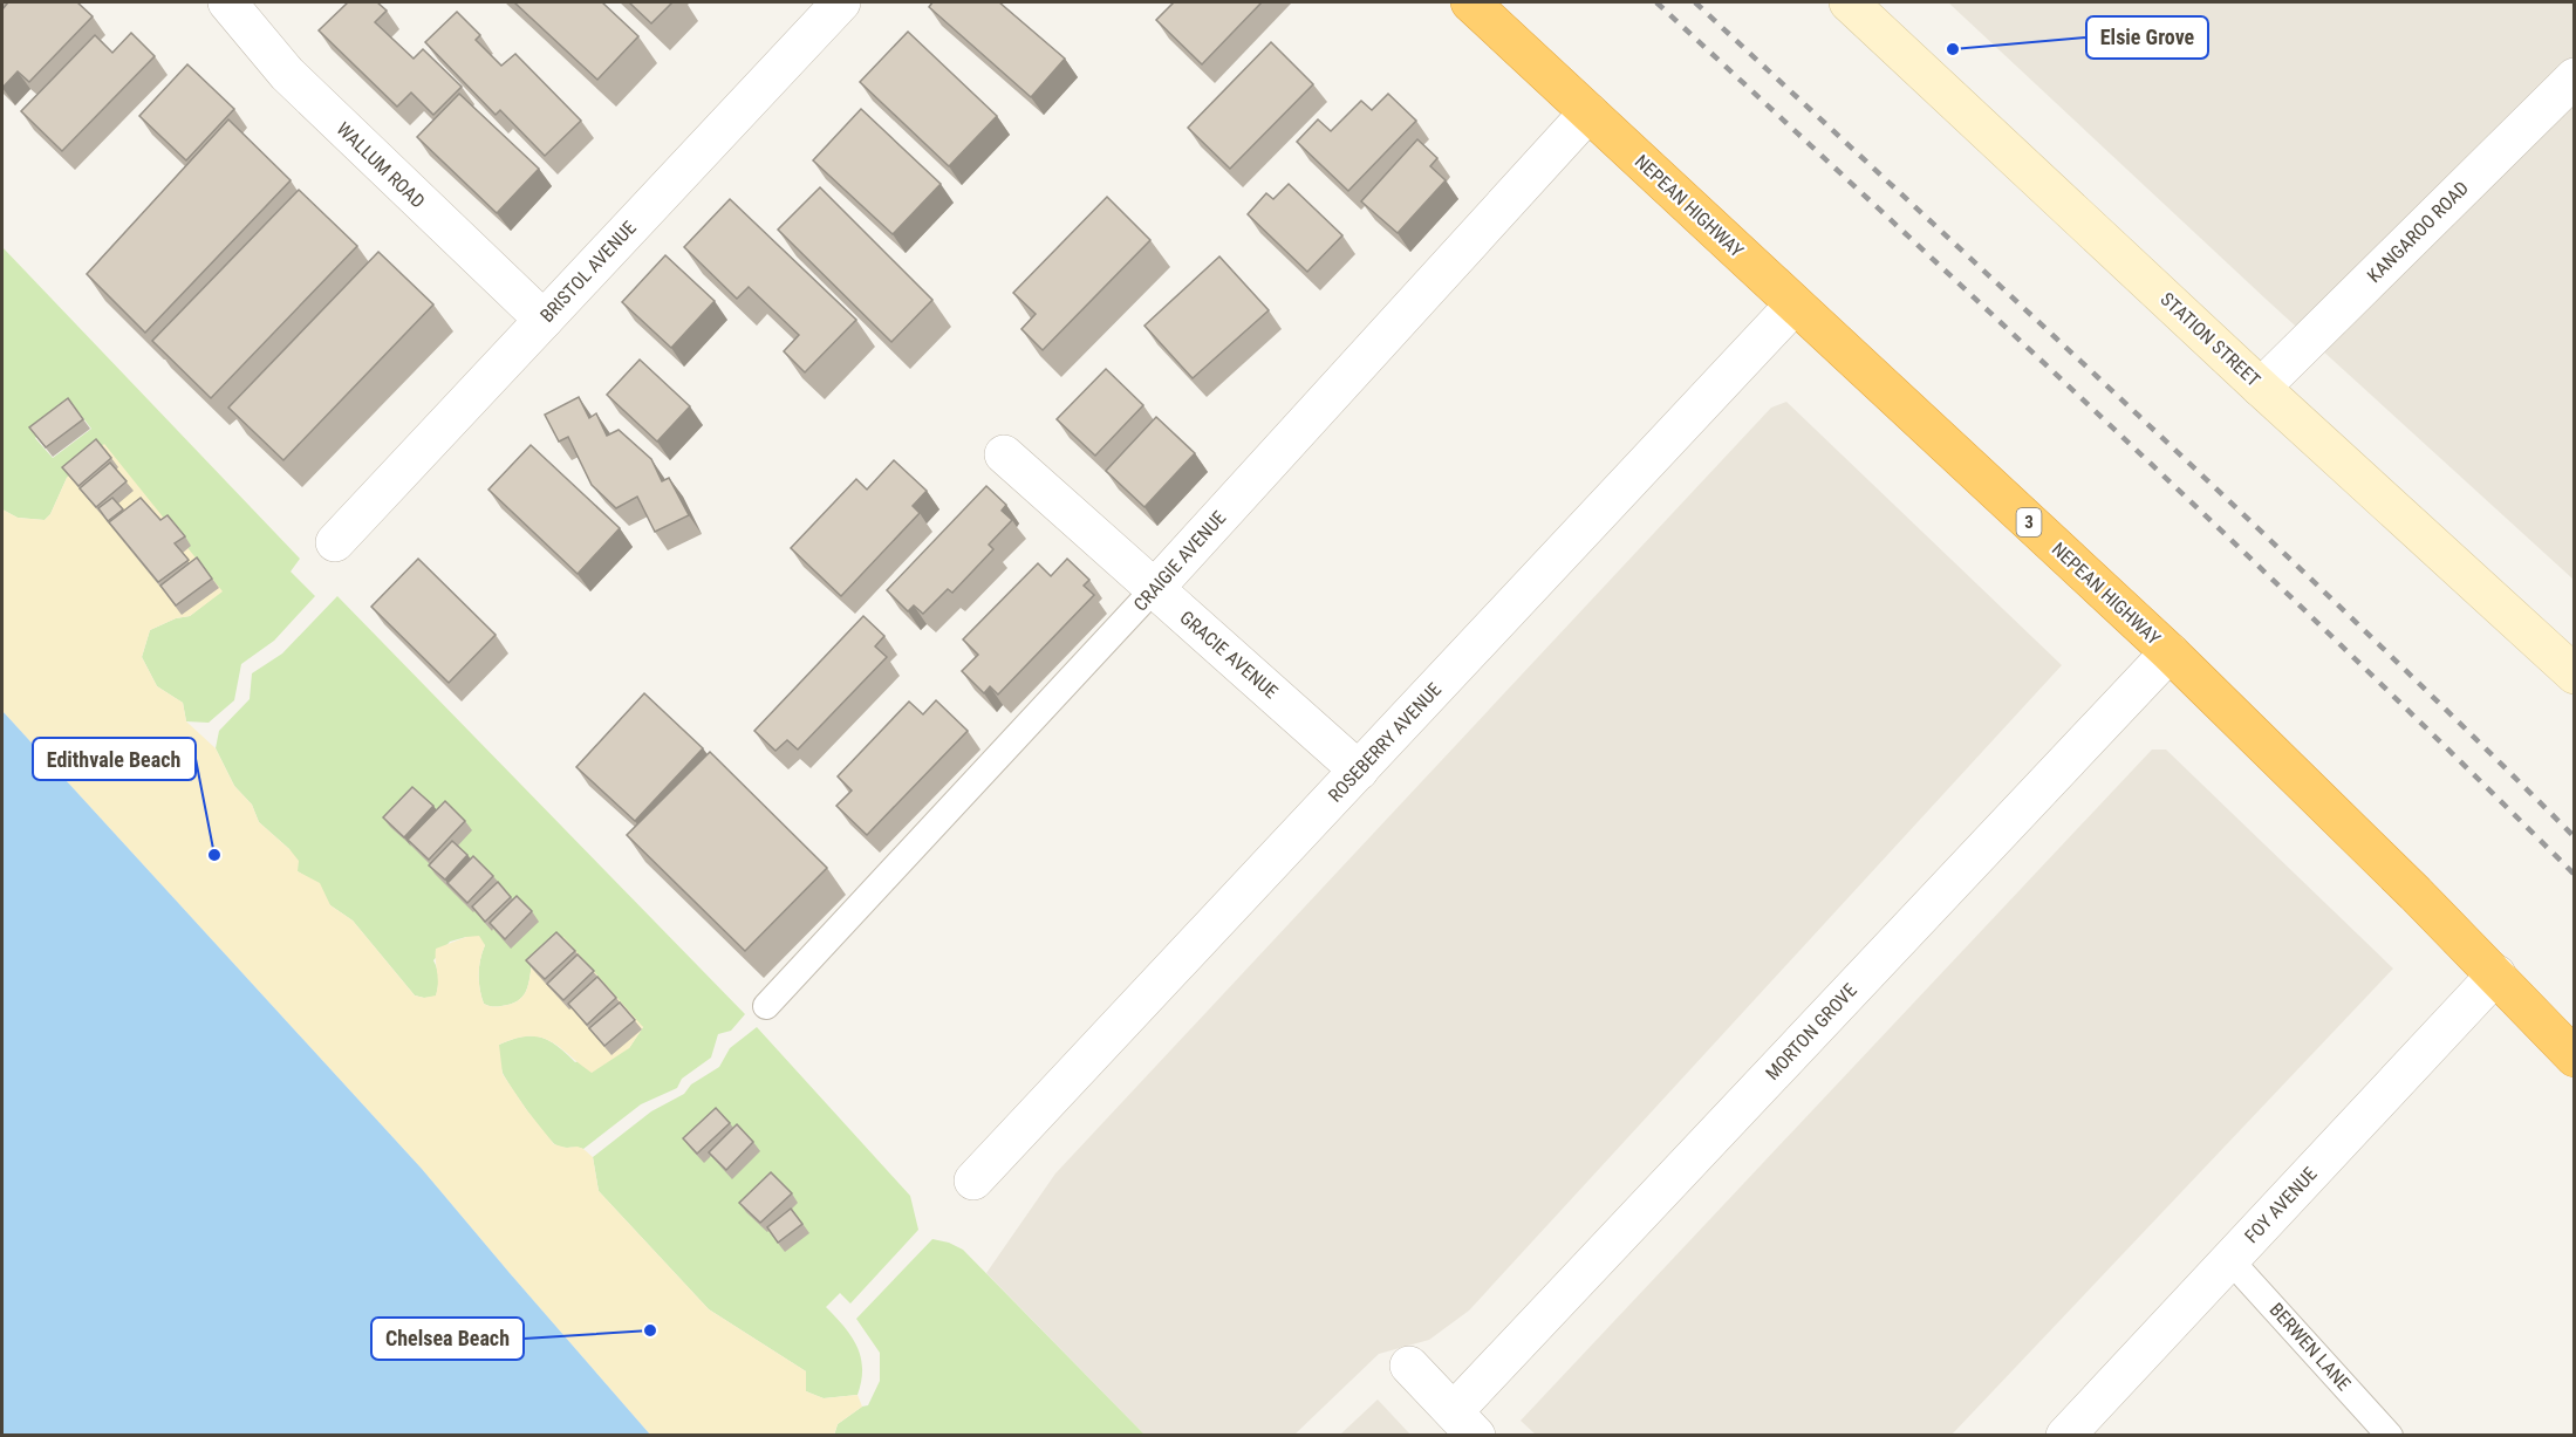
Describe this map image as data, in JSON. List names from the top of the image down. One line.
{"streets":{"highway":["NEPEAN HIGHWAY","3"],"street":["WALLUM ROAD","KANGAROO ROAD","BRISTOL AVENUE","STATION STREET","CRAIGIE AVENUE","GRACIE AVENUE","ROSEBERRY AVENUE","MORTON GROVE","FOY AVENUE"],"lane":["BERWEN LANE"]},"crossings":[["WALLUM ROAD","BRISTOL AVENUE"],["NEPEAN HIGHWAY","CRAIGIE AVENUE"],["NEPEAN HIGHWAY","ROSEBERRY AVENUE"],["NEPEAN HIGHWAY","MORTON GROVE"],["NEPEAN HIGHWAY","FOY AVENUE"],["KANGAROO ROAD","STATION STREET"],["CRAIGIE AVENUE","GRACIE AVENUE"],["GRACIE AVENUE","ROSEBERRY AVENUE"],["FOY AVENUE","BERWEN LANE"]],"places":["Elsie Grove","Edithvale Beach","Chelsea Beach"]}
